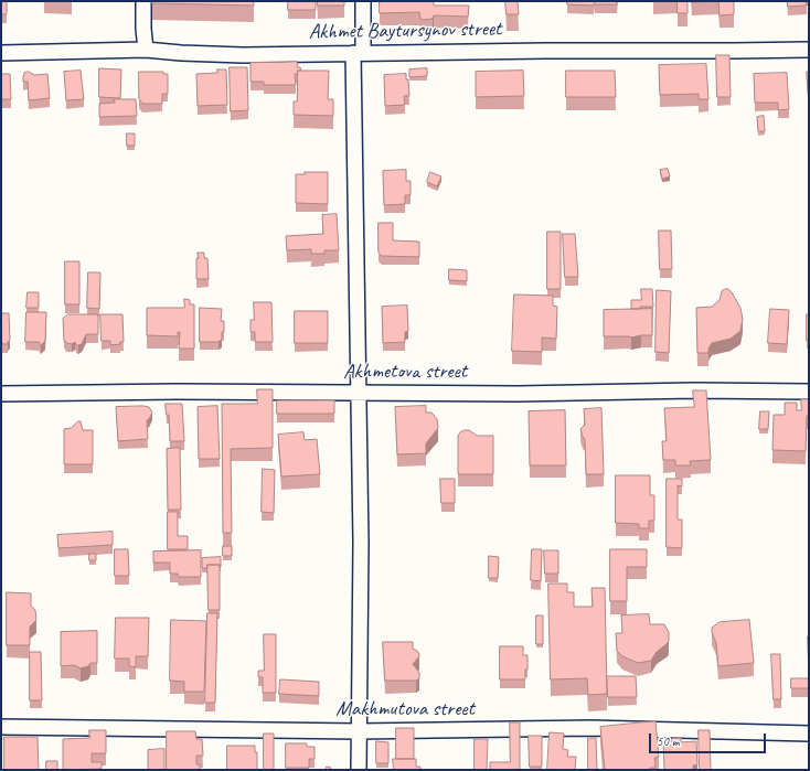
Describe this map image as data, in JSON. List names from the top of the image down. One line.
{"streets":{"street":["Akhmet Baytursynov street","Akhmetova street","Makhmutova street"]},"scale_bar":"50 m"}
